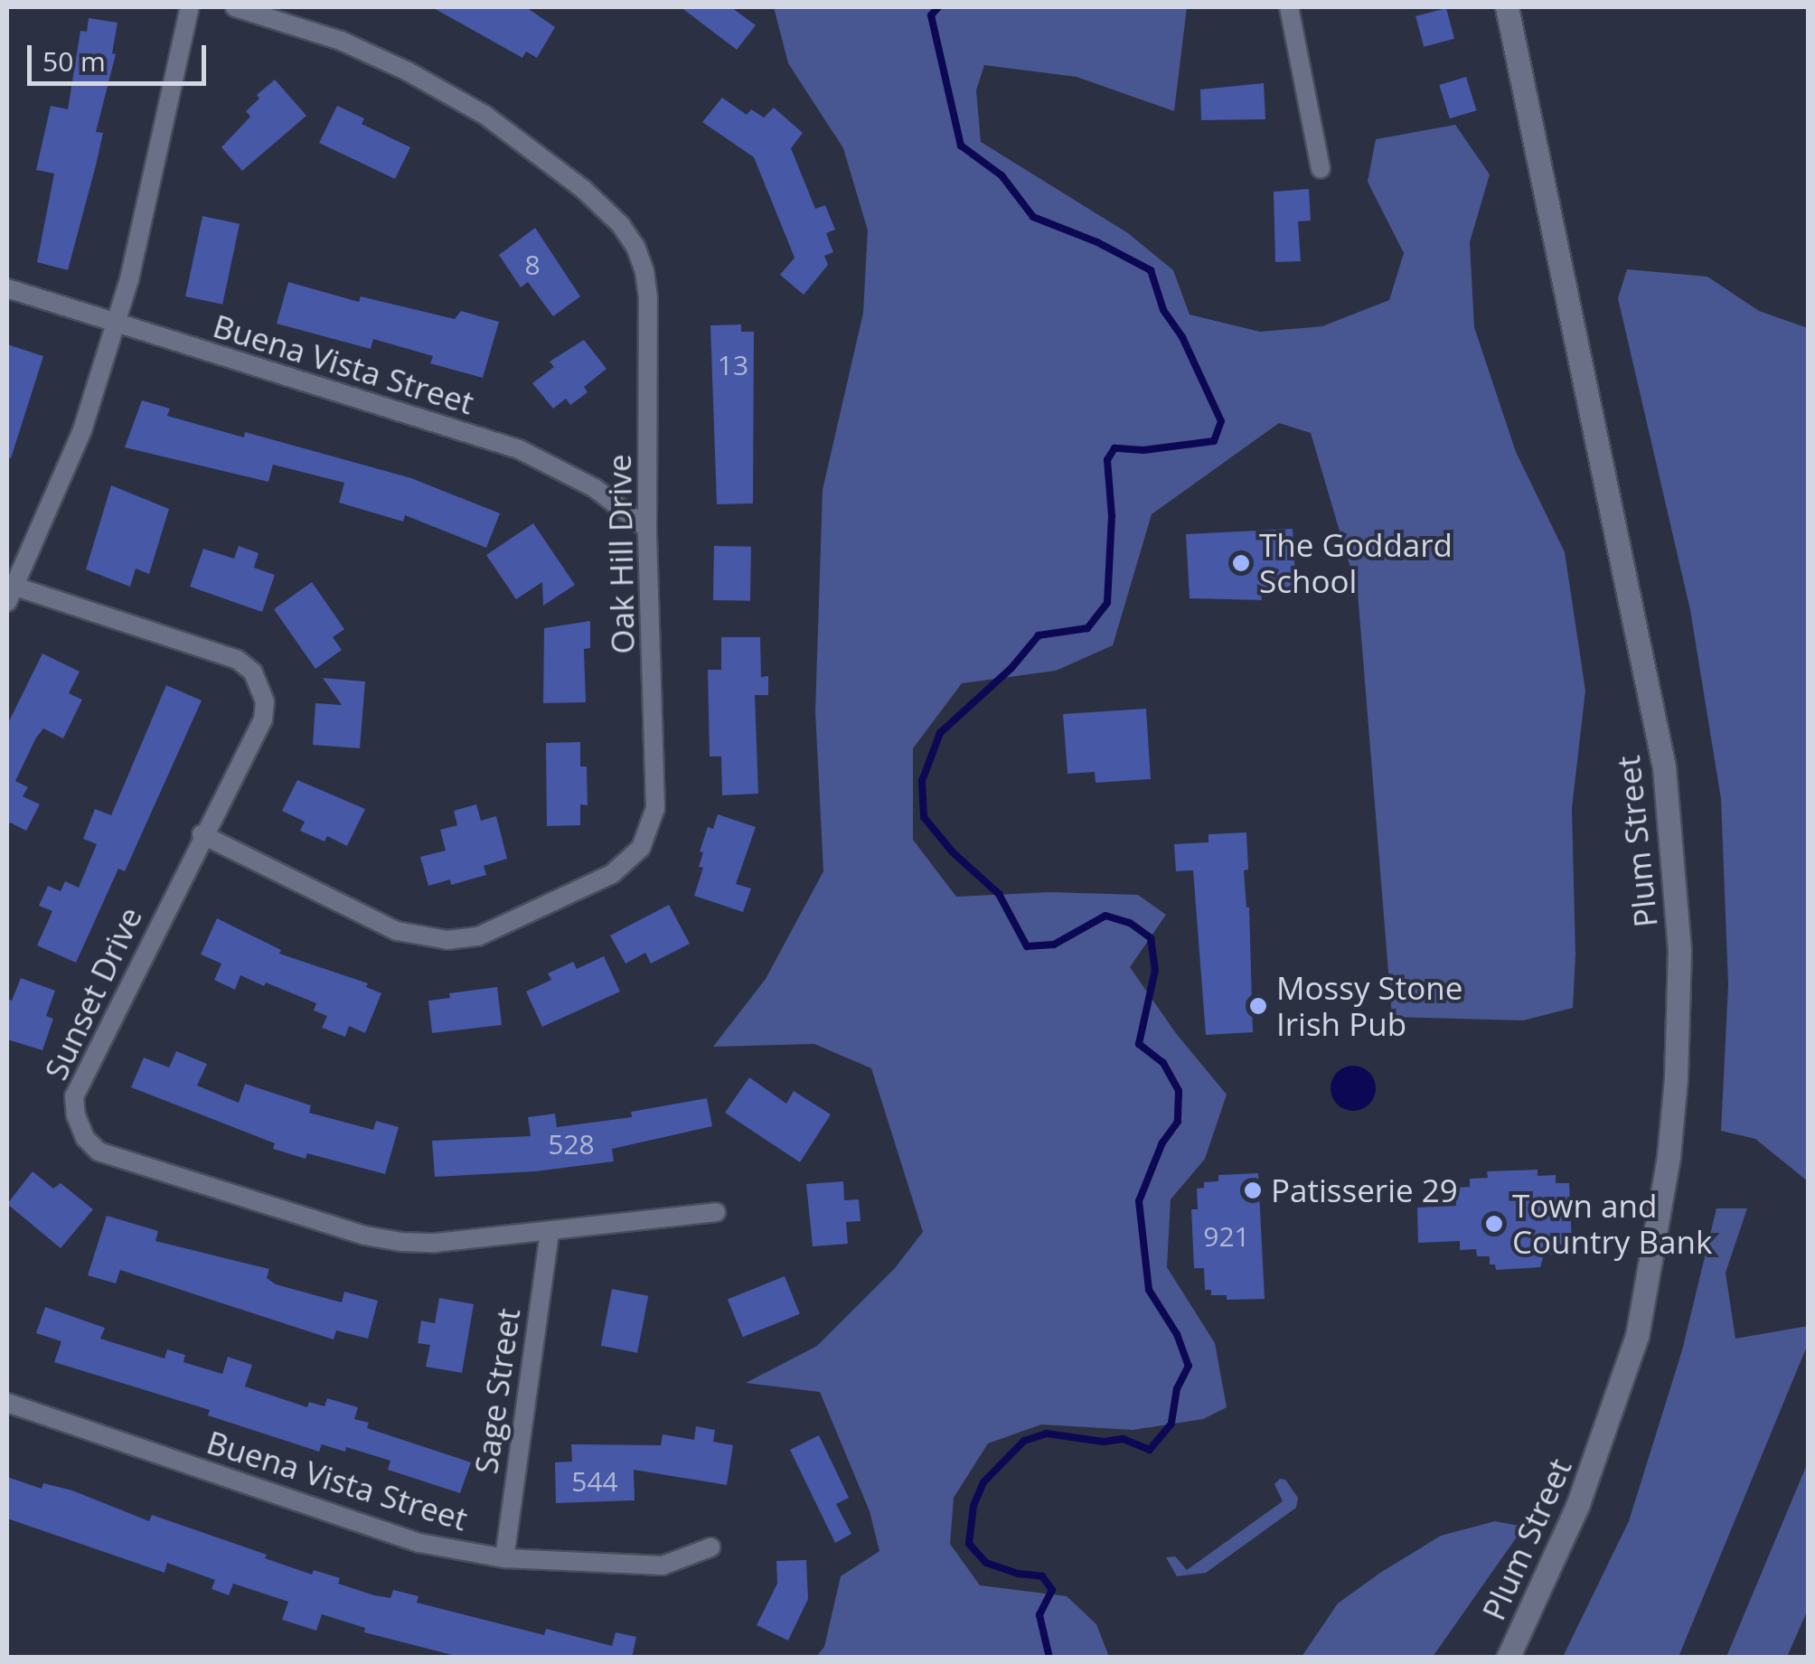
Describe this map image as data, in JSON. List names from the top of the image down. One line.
{"streets":{"main road":["Plum Street"],"street":["Buena Vista Street","Oak Hill Drive","Sunset Drive","Sage Street"]},"crossings":[["Buena Vista Street","Oak Hill Drive"],["Buena Vista Street","Sage Street"],["Oak Hill Drive","Sunset Drive"],["Sunset Drive","Sage Street"]],"places":["The Goddard School","Mossy Stone Irish Pub","Patisserie 29","Town and Country Bank"],"house_numbers":["8","13","528","921","544"],"scale_bar":"50 m"}
